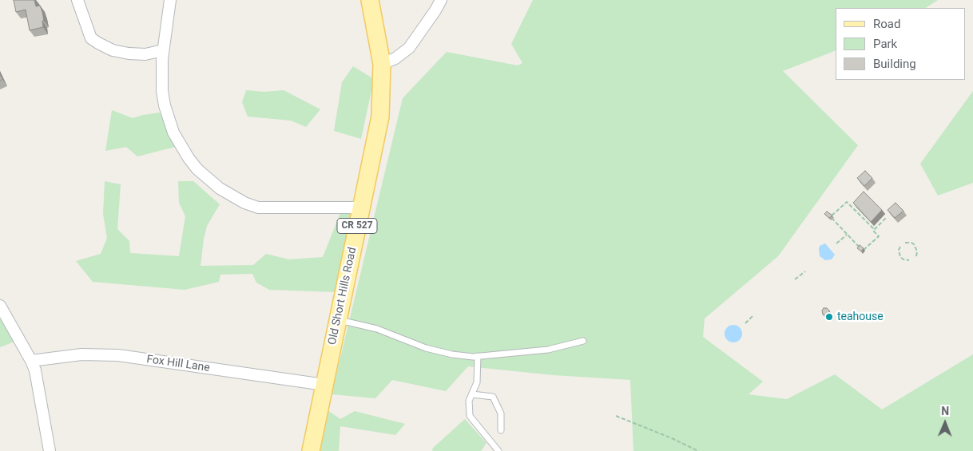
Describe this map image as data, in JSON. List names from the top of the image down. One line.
{"streets":{"main road":["CR 527","Old Short Hills Road"],"street":["Fox Hill Lane"]},"crossings":[["Old Short Hills Road","Fox Hill Lane"]],"places":["teahouse"],"legend":["Road","Park","Building"],"north":"top"}
